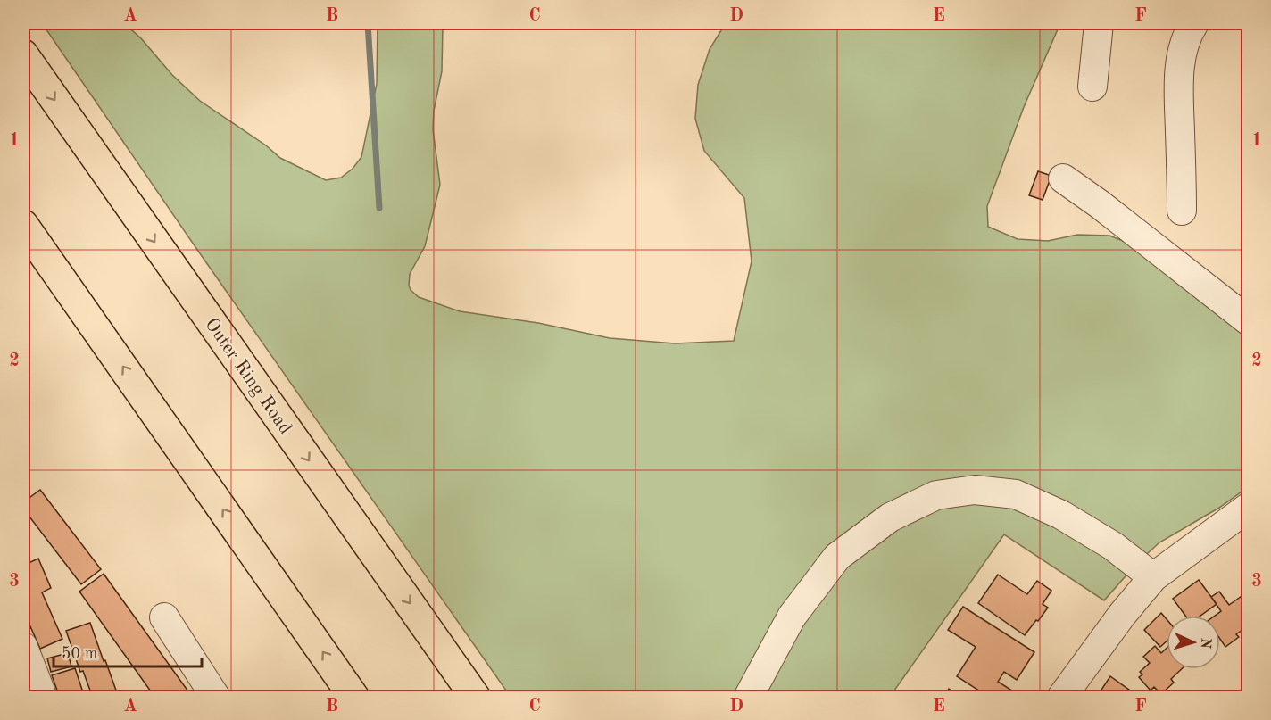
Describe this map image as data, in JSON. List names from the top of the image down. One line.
{"streets":{"highway":["Outer Ring Road"]},"scale_bar":"50 m","north":"right","grid":{"columns":["A","B","C","D","E","F"],"rows":["1","2","3"]}}
